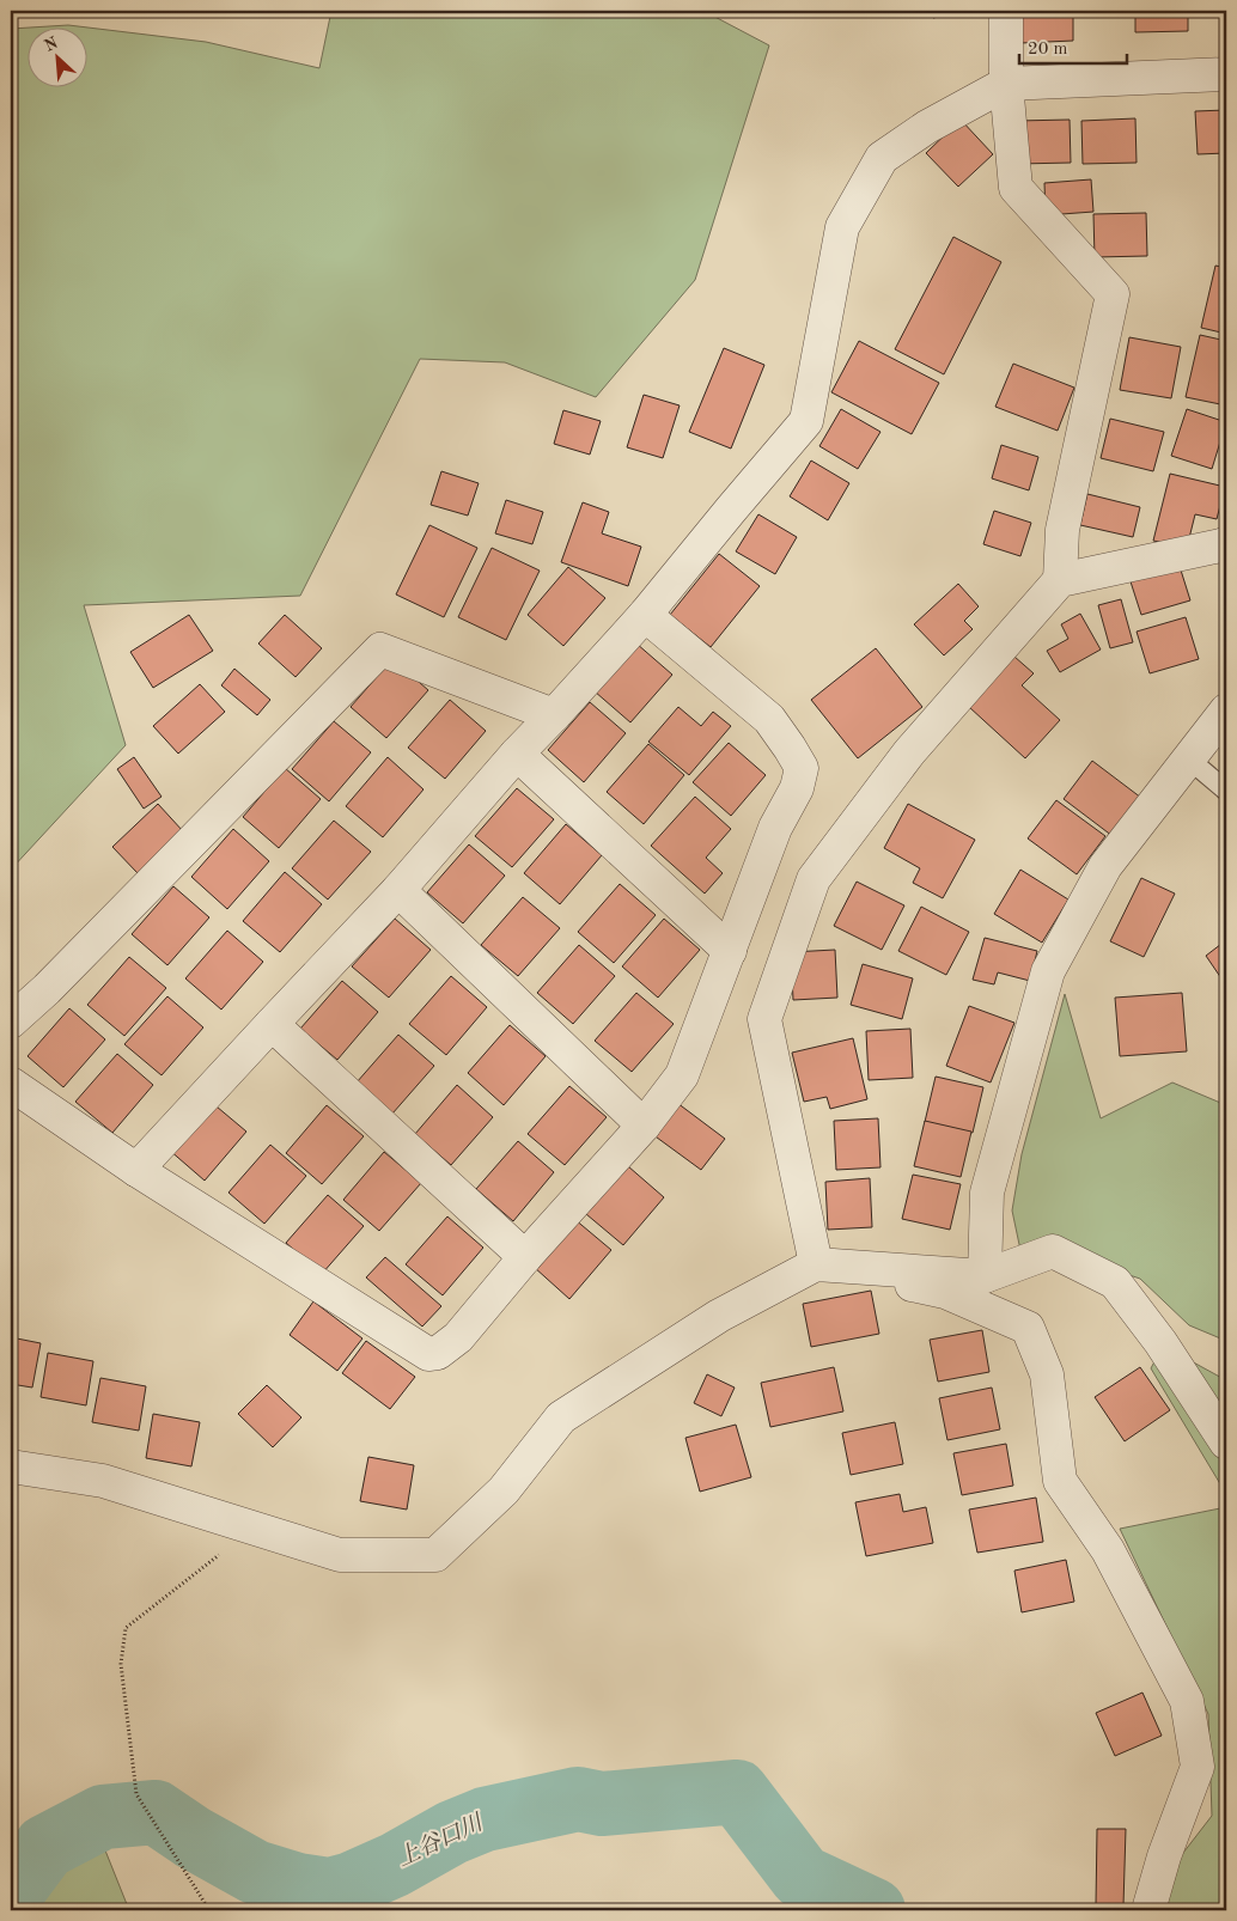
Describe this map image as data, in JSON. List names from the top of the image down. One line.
{"water":["上谷口川"],"scale_bar":"20 m","north":"top left"}
